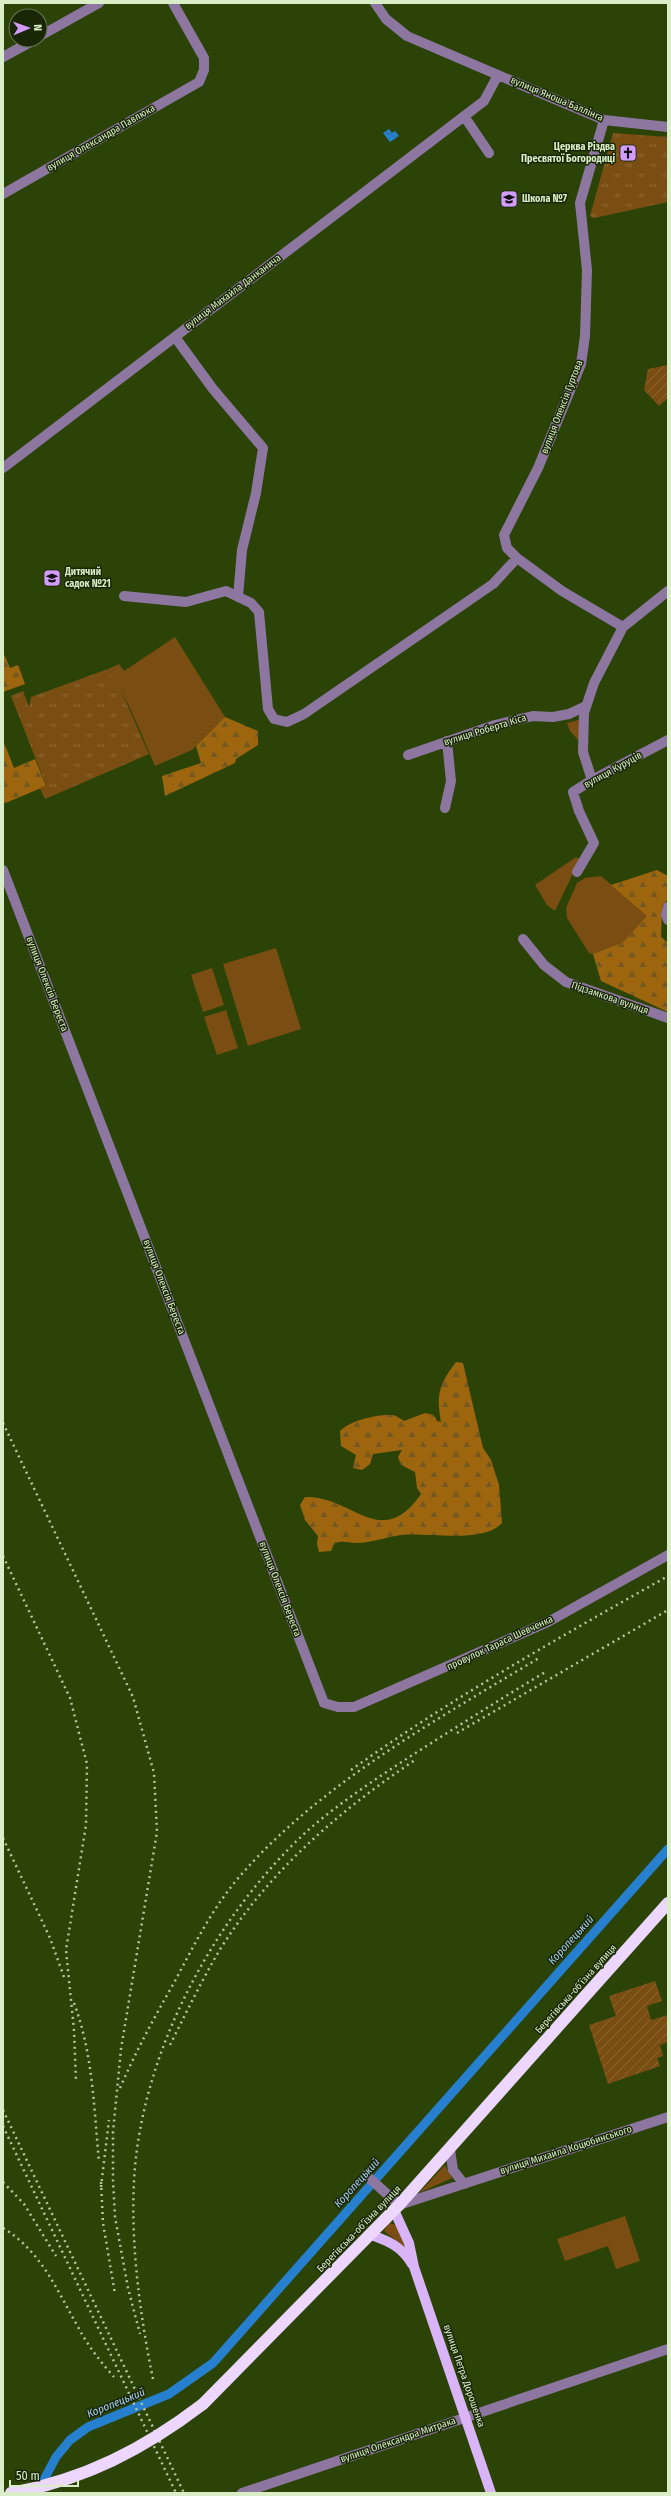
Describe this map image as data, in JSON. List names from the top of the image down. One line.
{"streets":{"highway":["Берегівська-обʼїзна вулиця"],"main road":["вулиця Петра Дорошенка"],"street":["вулиця Яноша Баллінга","вулиця Олександра Павлюка","вулиця Михайла Данканича","вулиця Олексія Гуртова","вулиця Роберта Кіса","вулиця Куруців","вулиця Олексія Береста","Підзамкова вулиця","провулок Тараса Шевченка","вулиця Михайла Коцюбинського","вулиця Олександра Митрака"]},"crossings":[["вулиця Яноша Баллінга","вулиця Михайла Данканича"],["вулиця Яноша Баллінга","вулиця Олексія Гуртова"],["вулиця Олексія Береста","провулок Тараса Шевченка"],["Берегівська-обʼїзна вулиця","вулиця Михайла Коцюбинського"],["Берегівська-обʼїзна вулиця","вулиця Петра Дорошенка"],["вулиця Михайла Коцюбинського","вулиця Петра Дорошенка"],["вулиця Петра Дорошенка","вулиця Олександра Митрака"]],"water":["Коропецький"],"places":{"church":["Церква Різдва Пресвятої Богородиці"],"school or university":["Школа №7","Дитячий садок №21"]},"scale_bar":"50 m","north":"right"}
